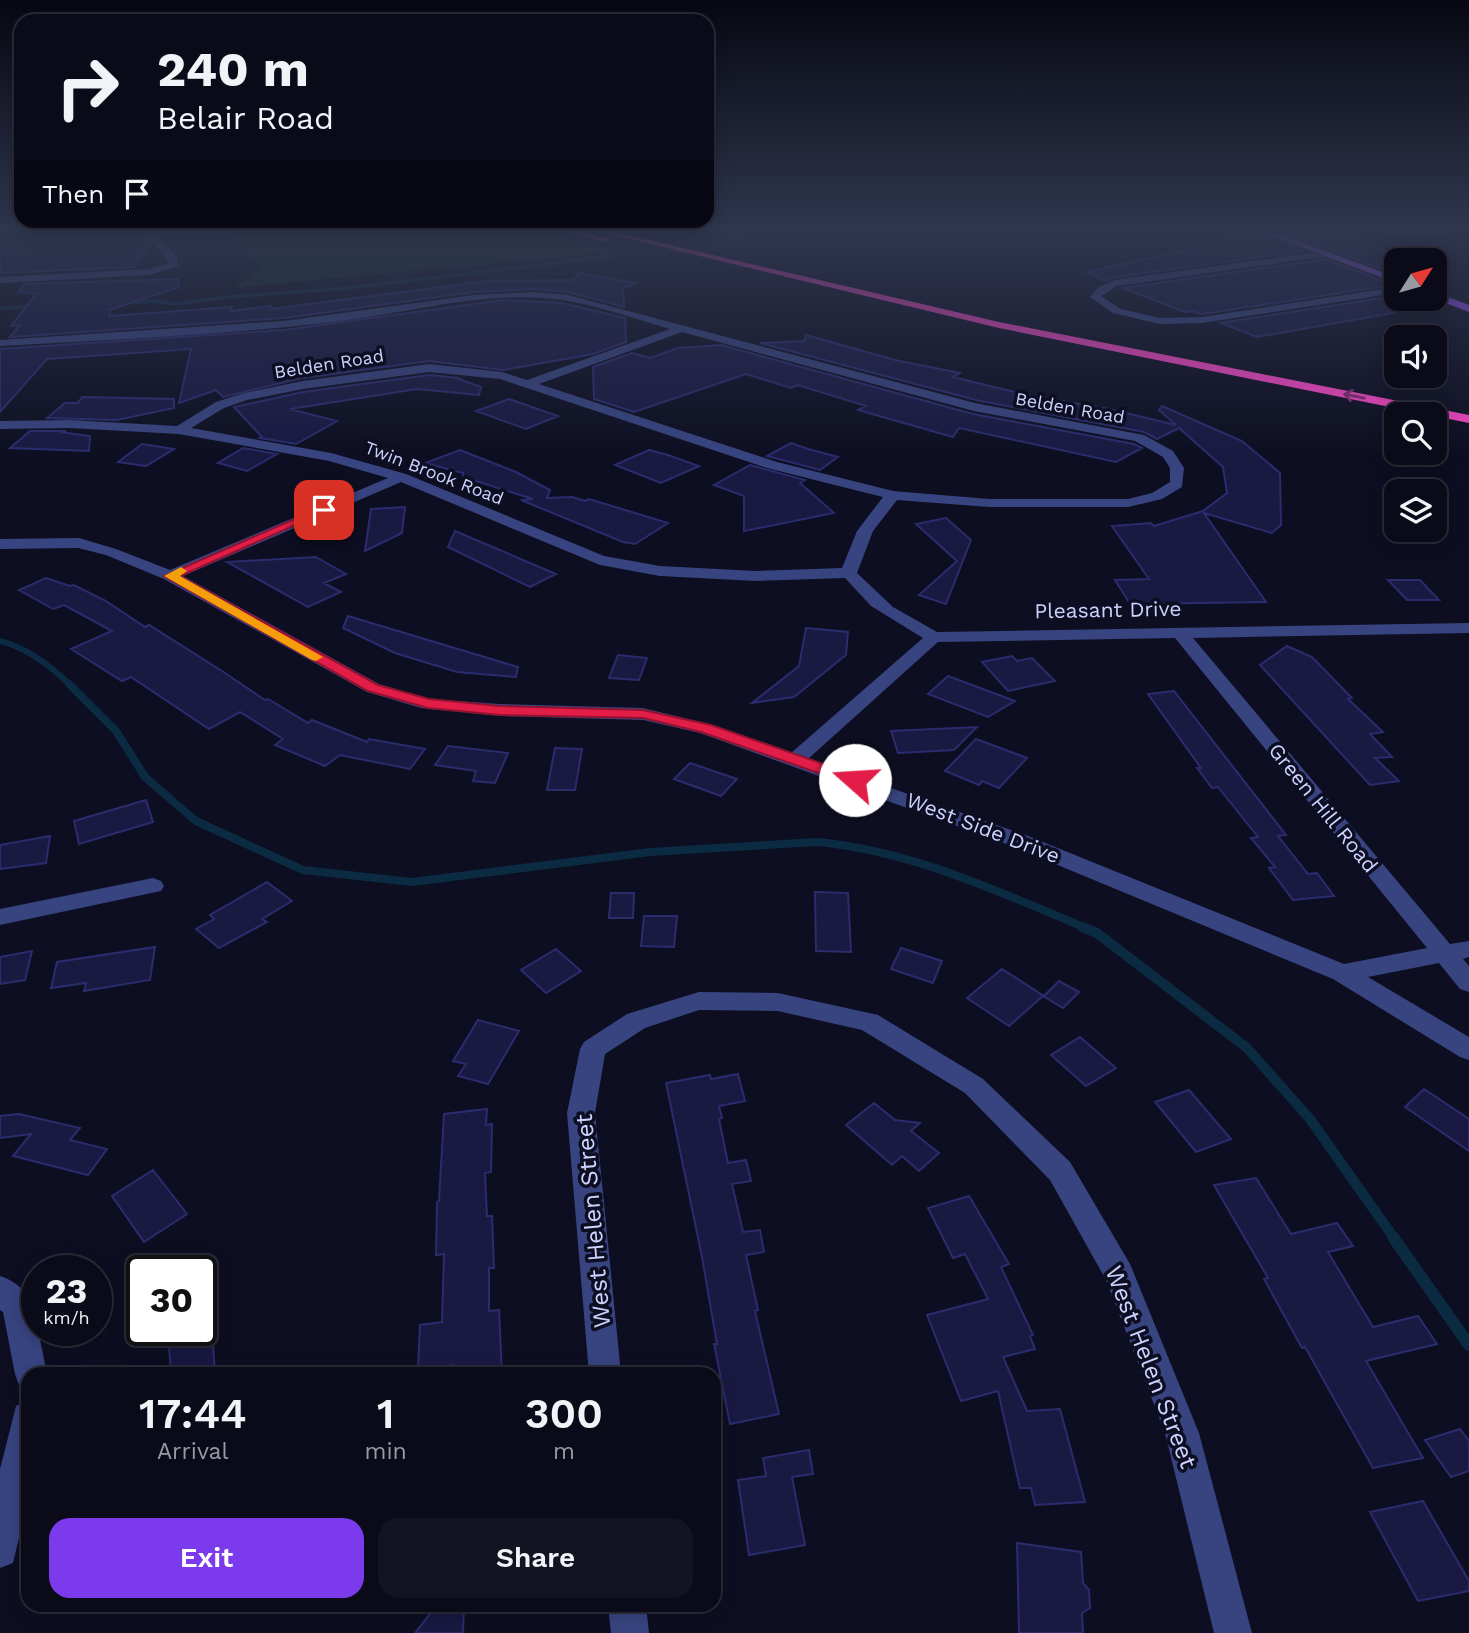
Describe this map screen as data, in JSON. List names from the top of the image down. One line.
{"streets":{"street":["Belden Road","Twin Brook Road","Pleasant Drive","Green Hill Road","West Side Drive","West Helen Street"]},"crossings":[["Belden Road","Twin Brook Road"],["Pleasant Drive","Green Hill Road"]],"north":"top right","page":{"turn":["240 m","Belair Road"],"then":"Then","speed":"23 km/h","limit":"30","eta":["17:44","Arrival","1","min","300","m"],"buttons":["Exit","Share"]}}
